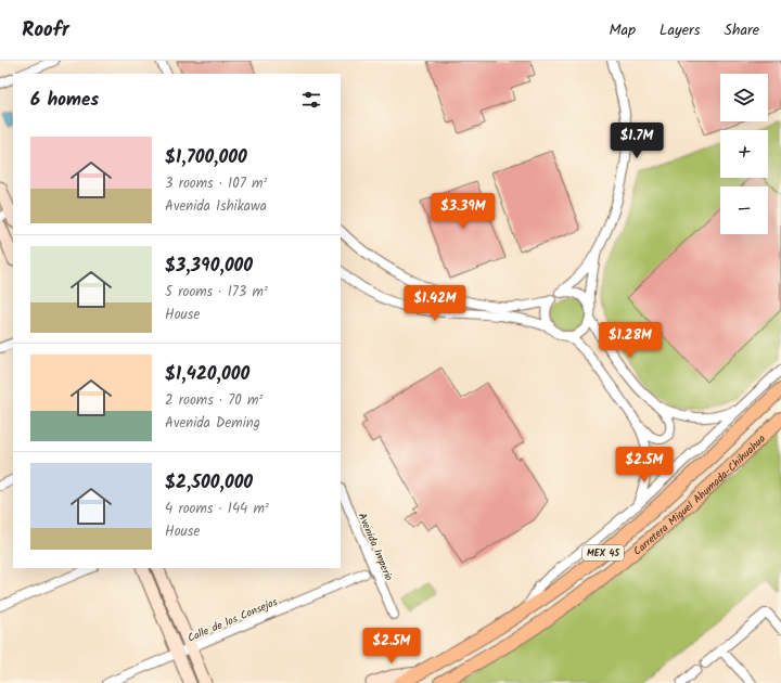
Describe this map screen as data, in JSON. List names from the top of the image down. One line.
{"streets":{"main road":["Carretera Miguel Ahumada-Chihuahua","MEX 45"],"street":["Avenida Imperio","Calle de los Consejos"]},"page":{"header":"Roofr","nav":["Map","Layers","Share"],"map_buttons":["+","−"],"heading":"6 homes","price":["$1.7M","$3.39M","$1.42M","$1.28M","$2.5M","$2.5M"],"list":[{"name":"$1,700,000","note":"3 rooms · 107 m² · Avenida Ishikawa"},{"name":"$3,390,000","note":"5 rooms · 173 m² · House"},{"name":"$1,420,000","note":"2 rooms · 70 m² · Avenida Deming"},{"name":"$2,500,000","note":"4 rooms · 144 m² · House"}]}}
